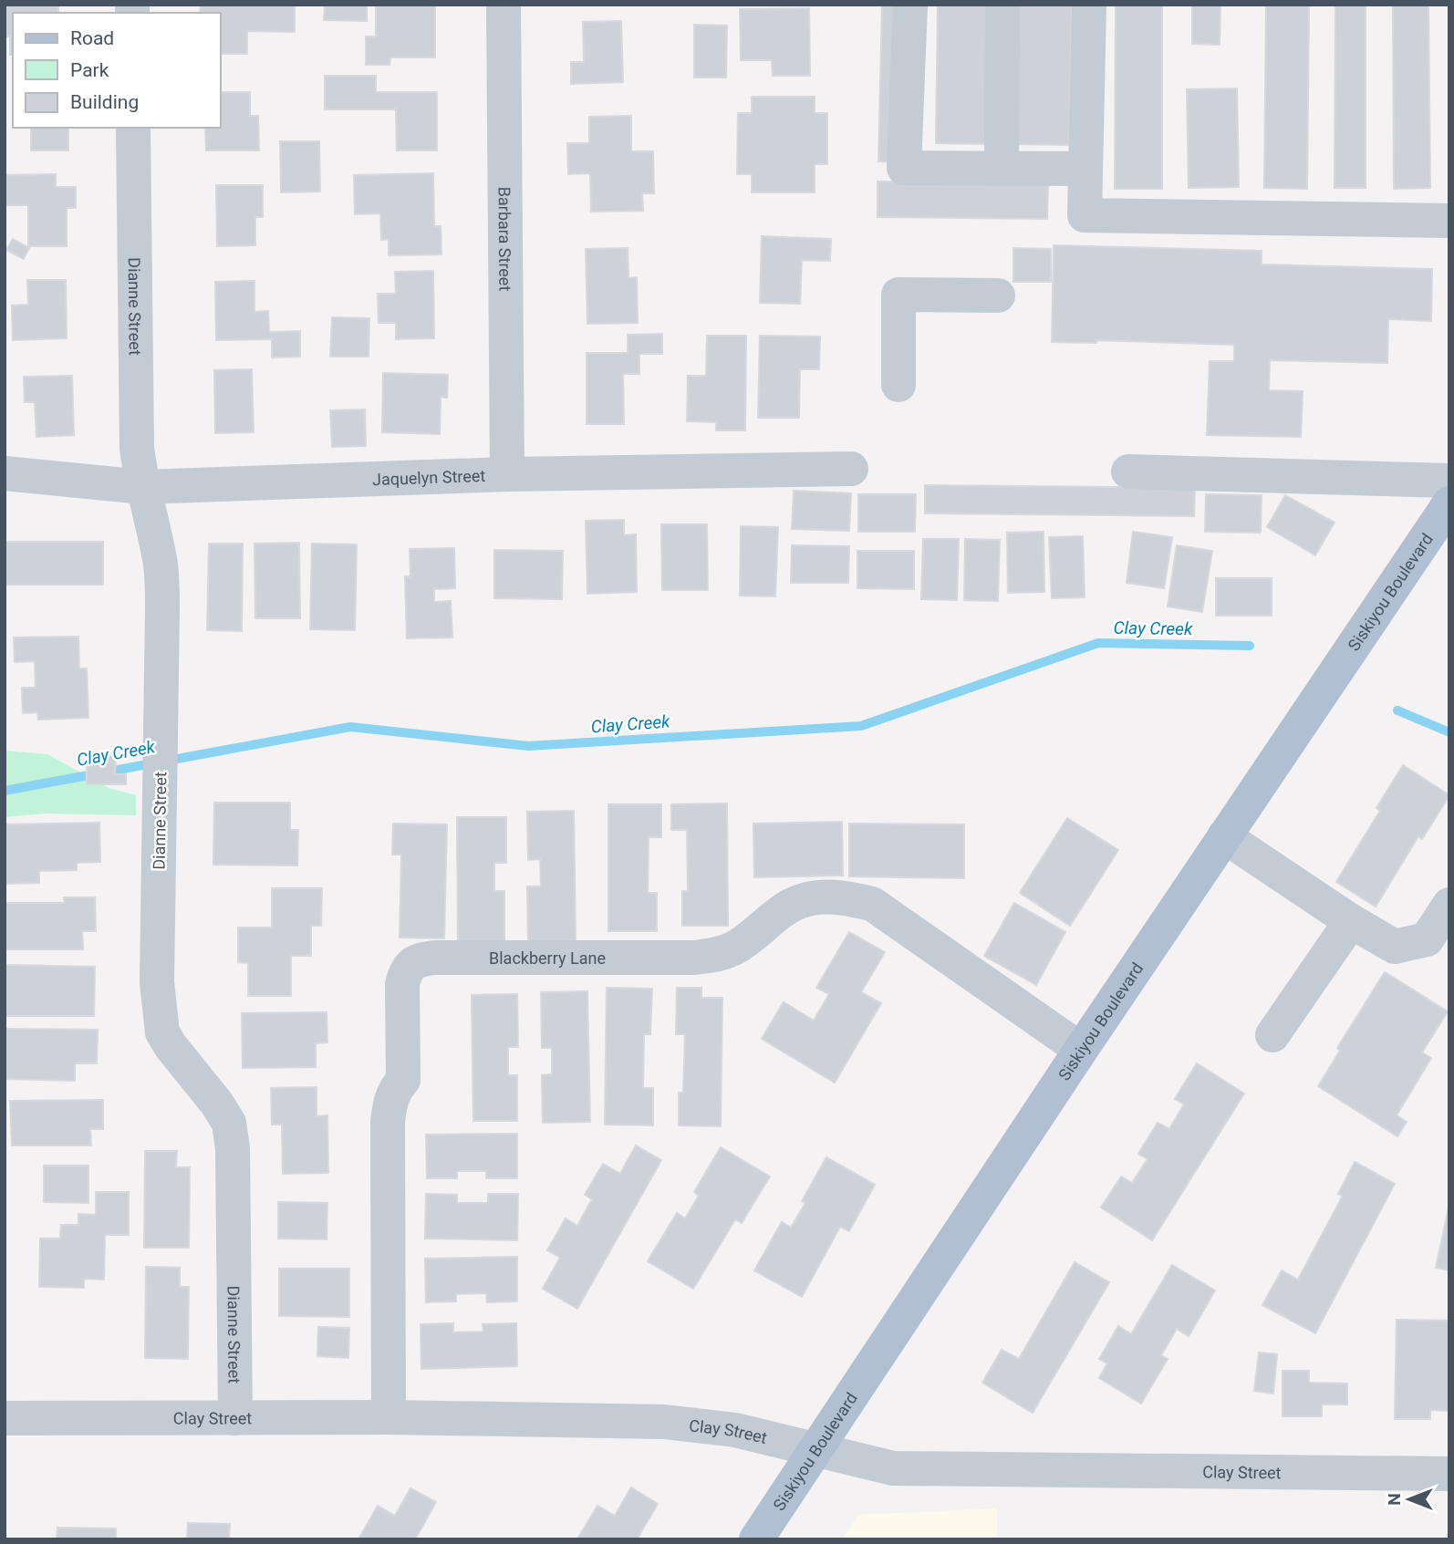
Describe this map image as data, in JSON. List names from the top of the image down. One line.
{"streets":{"main road":["Siskiyou Boulevard"],"street":["Barbara Street","Dianne Street","Jaquelyn Street","Blackberry Lane","Clay Street"]},"crossings":[["Barbara Street","Jaquelyn Street"],["Dianne Street","Jaquelyn Street"],["Dianne Street","Clay Street"],["Siskiyou Boulevard","Blackberry Lane"],["Siskiyou Boulevard","Clay Street"],["Blackberry Lane","Clay Street"]],"water":["Clay Creek"],"legend":["Road","Park","Building"],"north":"left"}
